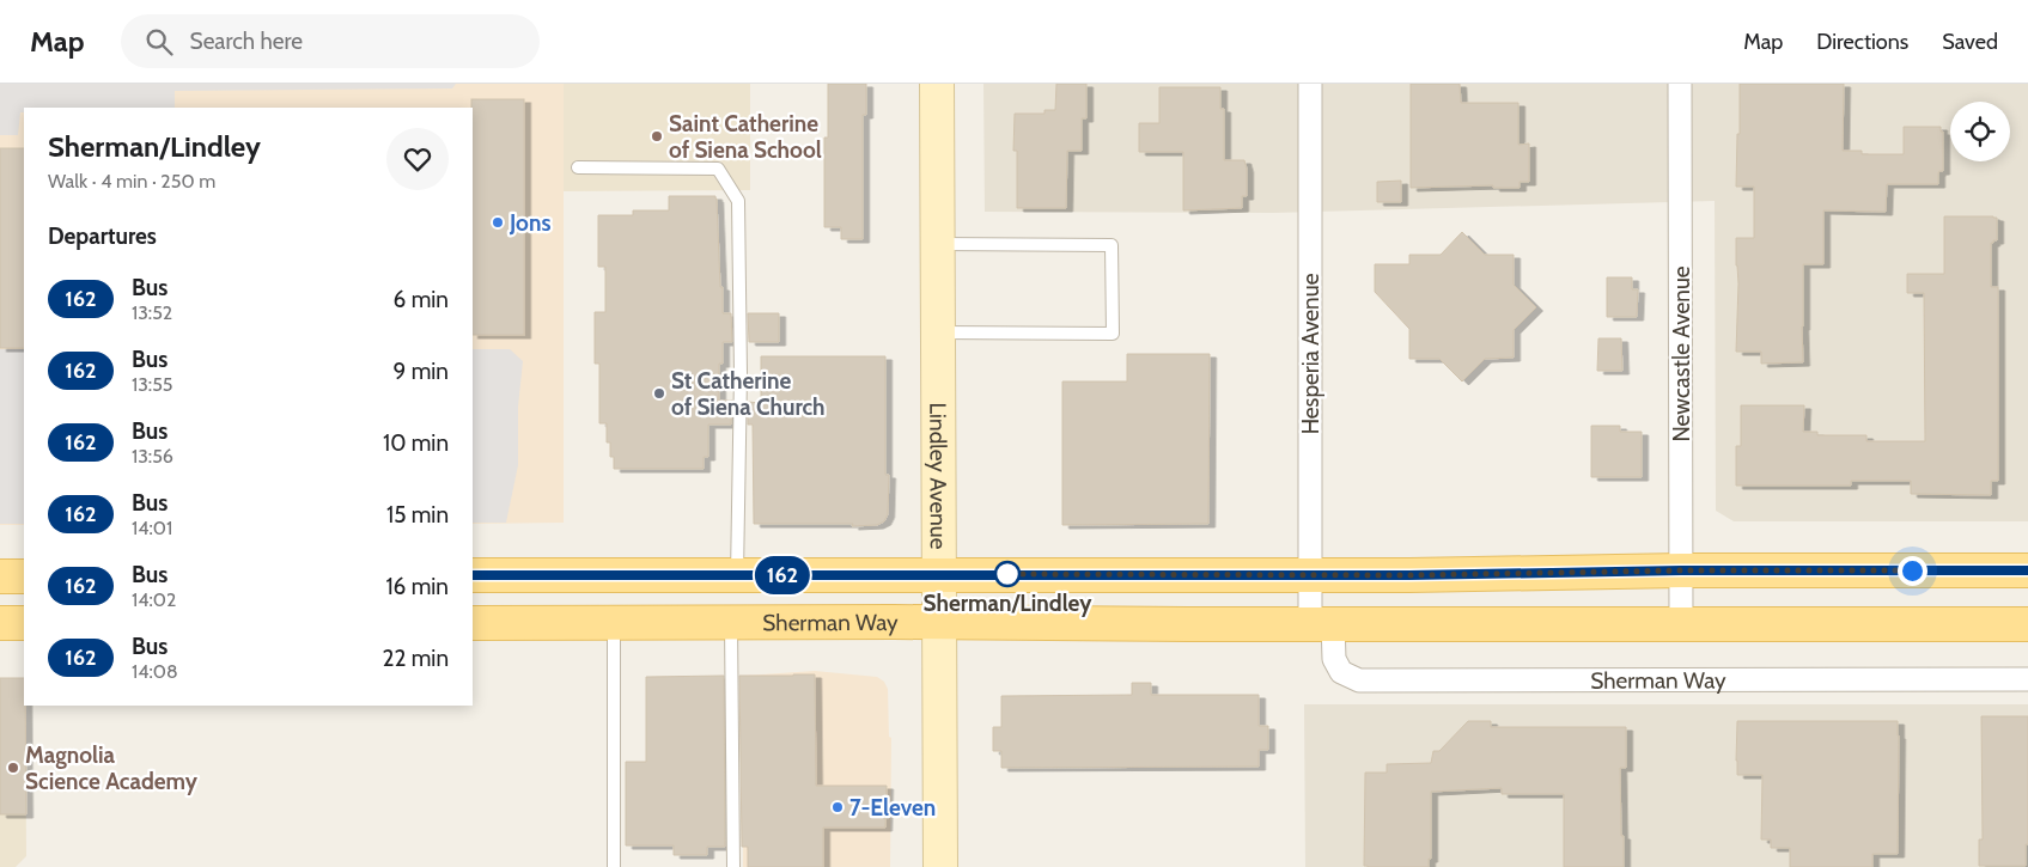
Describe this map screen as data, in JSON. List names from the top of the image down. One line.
{"streets":{"main road":["Lindley Avenue","Sherman Way"],"street":["Hesperia Avenue","Newcastle Avenue"]},"crossings":[["Hesperia Avenue","Sherman Way"],["Newcastle Avenue","Sherman Way"],["Lindley Avenue","Sherman Way"]],"places":["Saint Catherine of Siena School","Jons","St Catherine of Siena Church","Sherman/Lindley","Magnolia Science Academy","7-Eleven"],"lines":["bus line 162"],"page":{"header":"Map","search":"Search here","nav":["Map","Directions","Saved"],"on_map":"162","heading":[["Sherman/Lindley","Walk · 4 min · 250 m"],"Departures"],"list":[{"mark":"162","name":"Bus","note":"13:52","value":"6 min"},{"mark":"162","name":"Bus","note":"13:55","value":"9 min"},{"mark":"162","name":"Bus","note":"13:56","value":"10 min"},{"mark":"162","name":"Bus","note":"14:01","value":"15 min"},{"mark":"162","name":"Bus","note":"14:02","value":"16 min"},{"mark":"162","name":"Bus","note":"14:08","value":"22 min"}]}}
